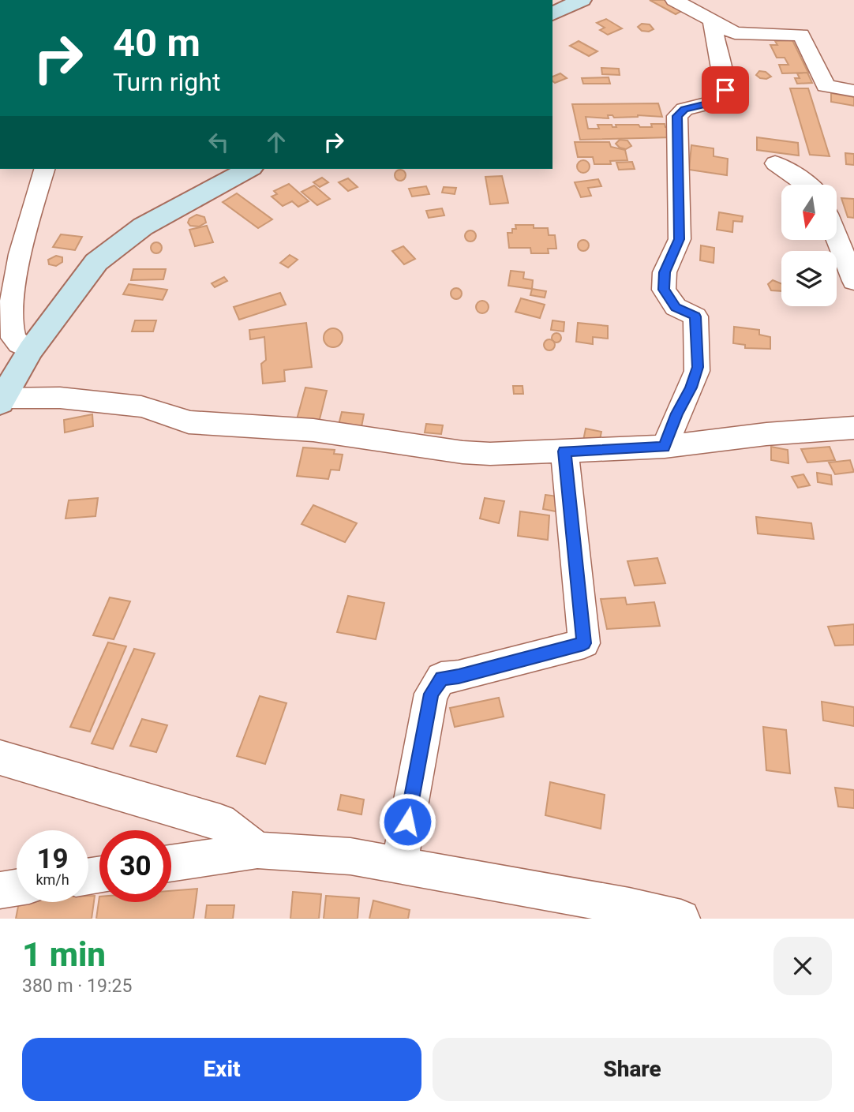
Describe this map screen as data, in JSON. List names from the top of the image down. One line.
{"north":"bottom","page":{"turn":["40 m","Turn right"],"speed":"19 km/h","limit":"30","heading":["1 min","380 m · 19:25"],"buttons":["Exit","Share"]}}
